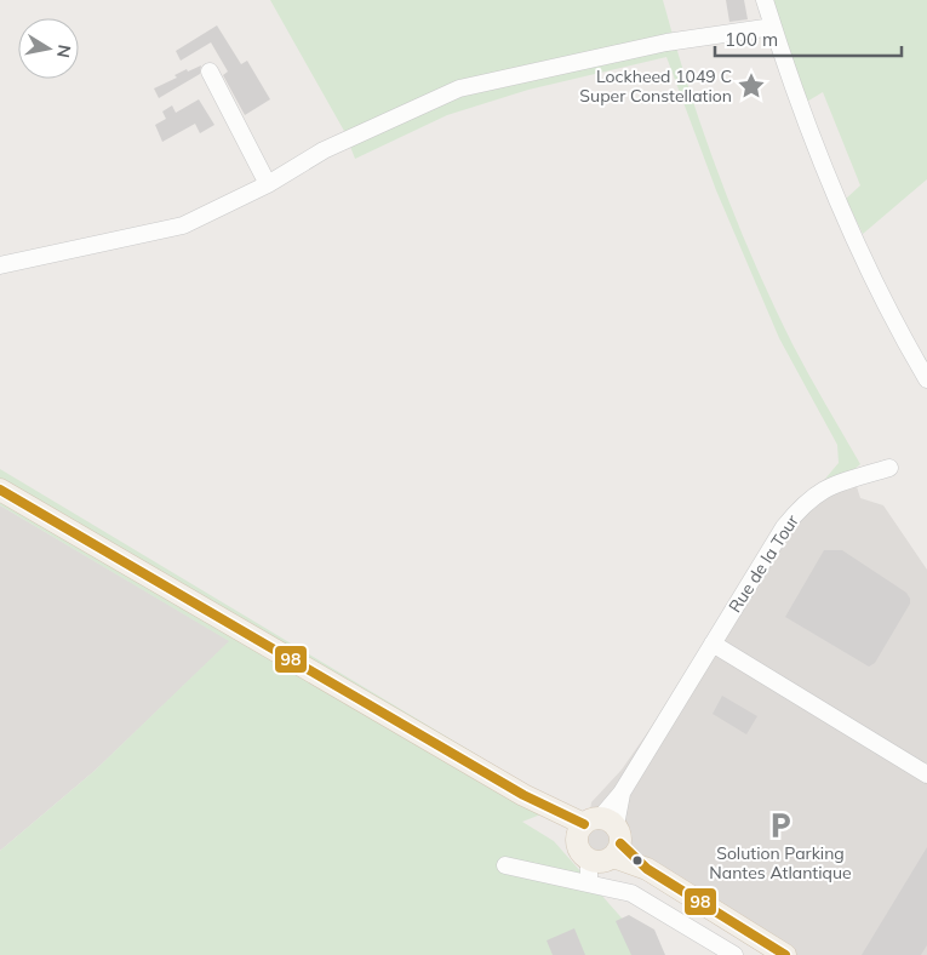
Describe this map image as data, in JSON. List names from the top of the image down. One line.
{"streets":{"street":["Rue de la Tour"]},"places":{"place":["Lockheed 1049 C Super Constellation"],"parking":["Solution Parking Nantes Atlantique"]},"lines":["transit line 98"],"scale_bar":"100 m","north":"right"}
